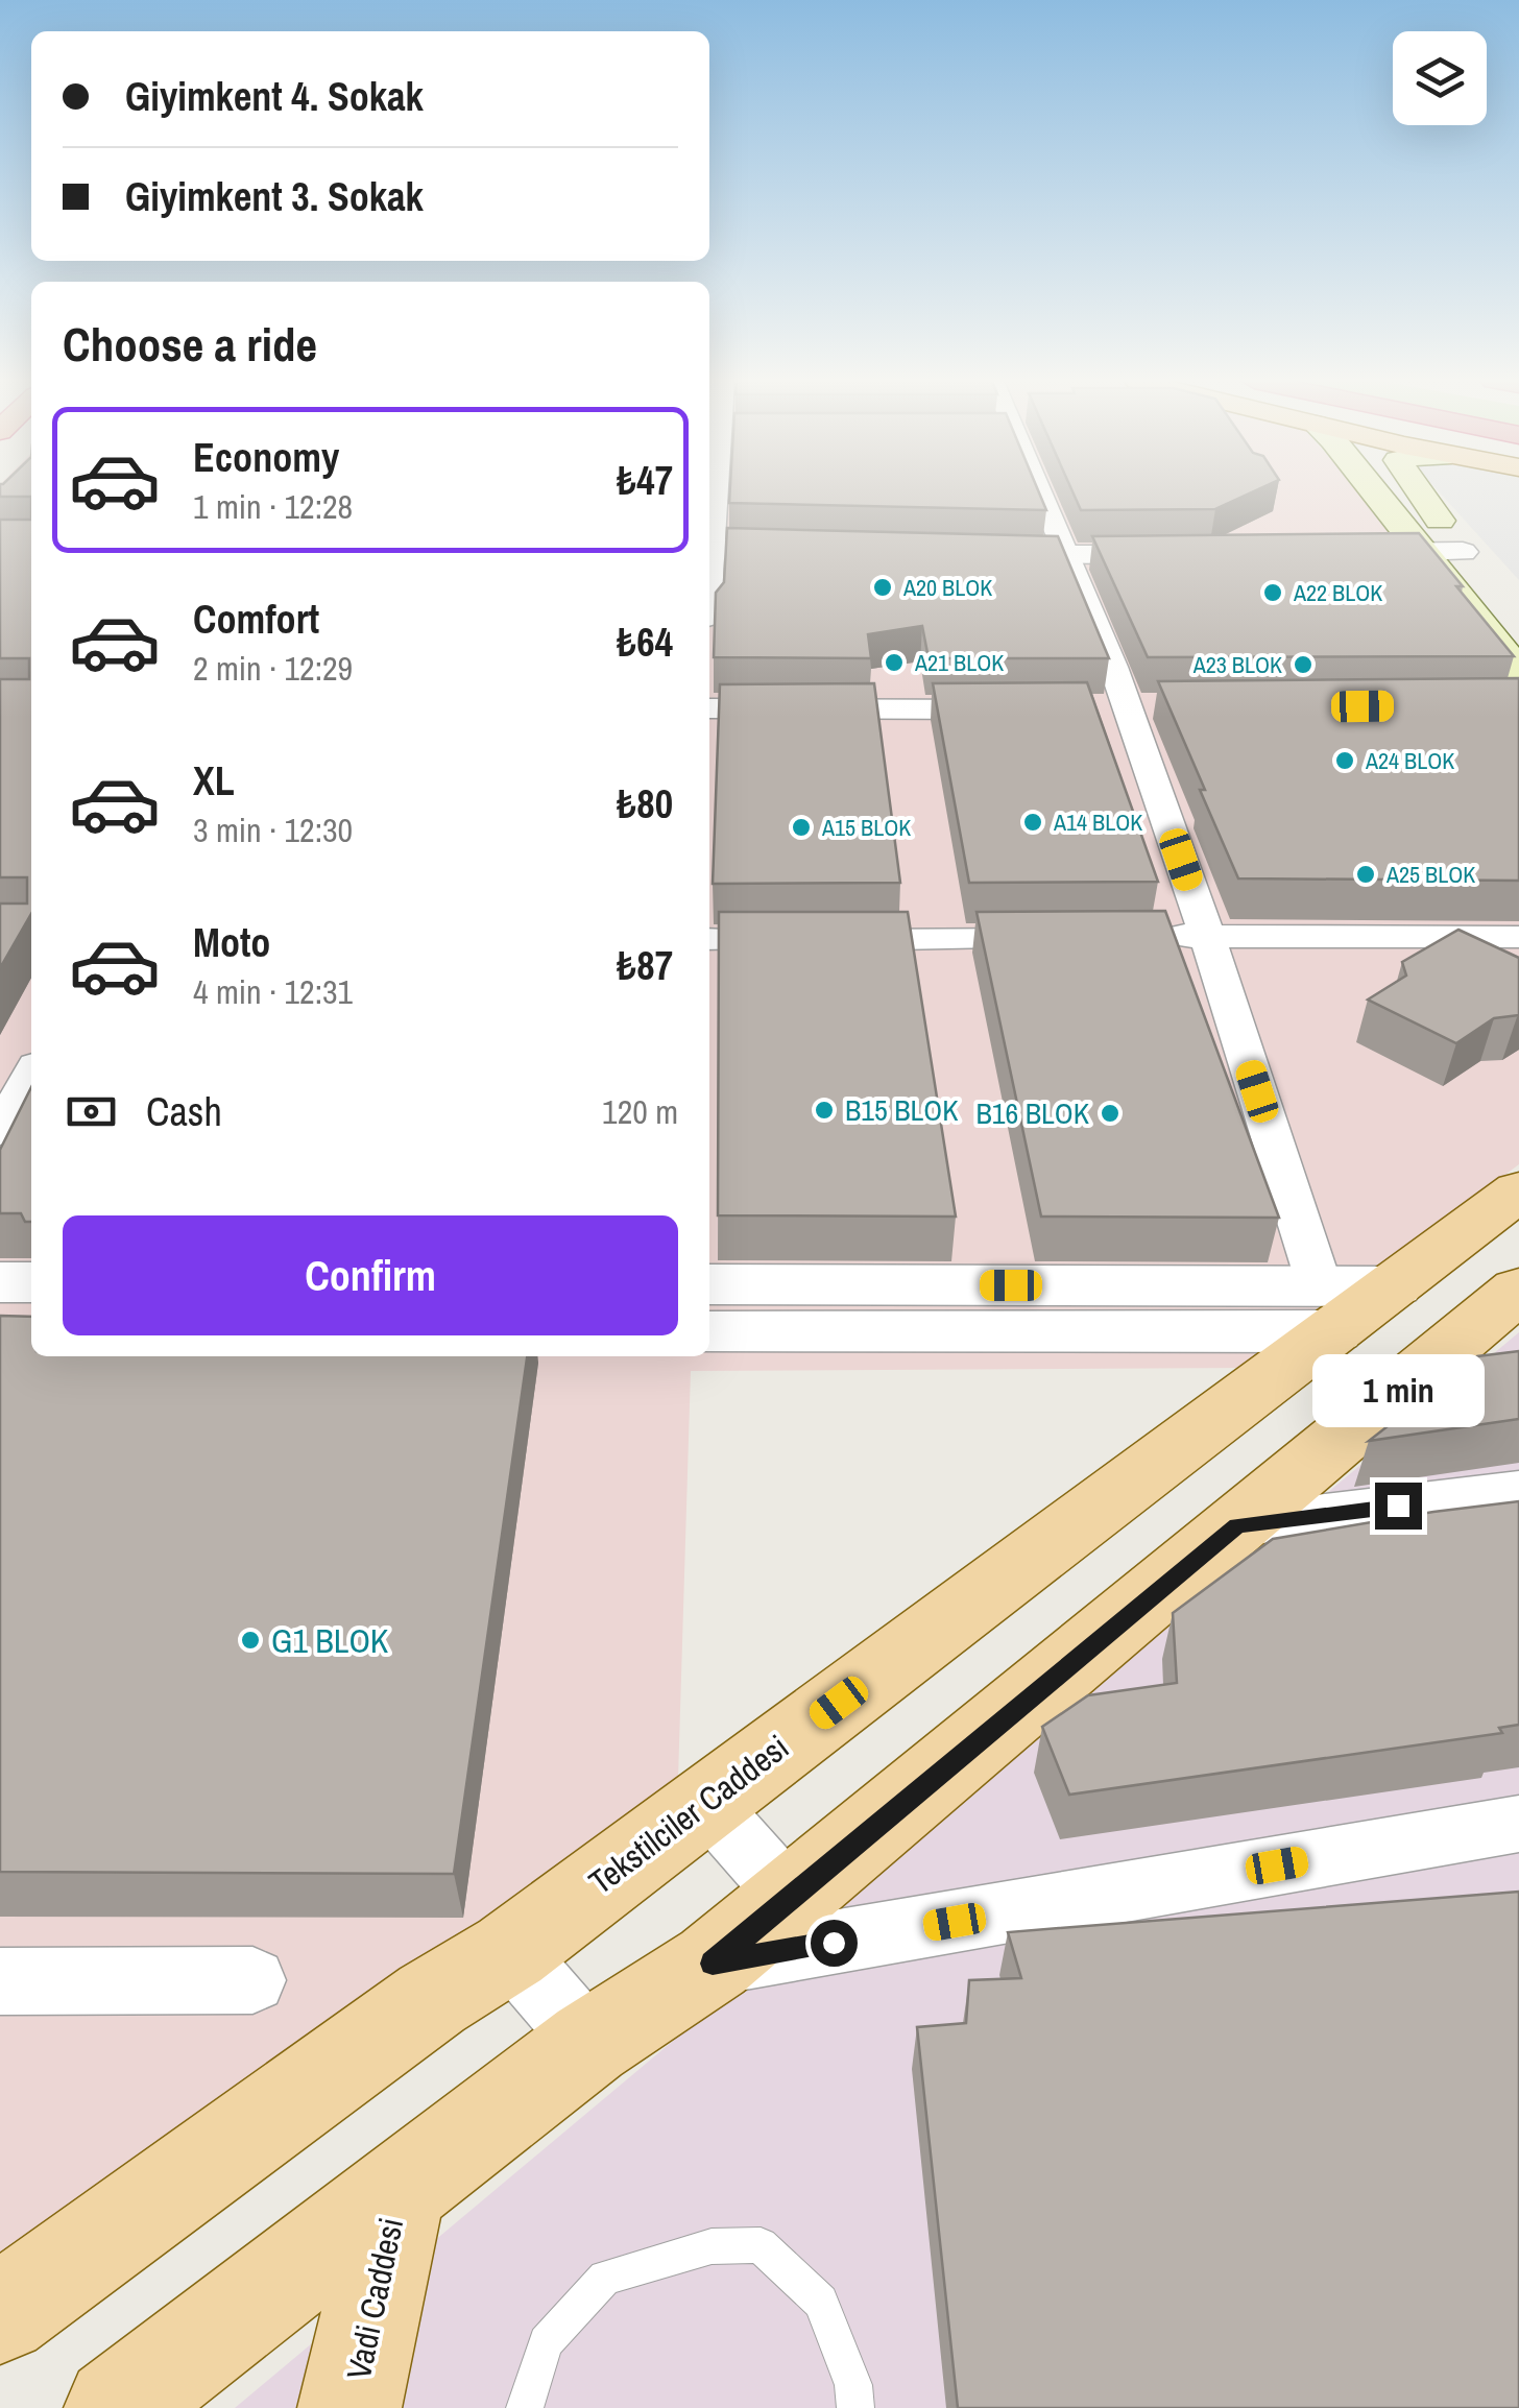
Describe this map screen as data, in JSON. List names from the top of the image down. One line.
{"streets":{"main road":["Tekstilciler Caddesi","Vadi Caddesi"]},"places":["A20 BLOK","A22 BLOK","A21 BLOK","A23 BLOK","A24 BLOK","A14 BLOK","A15 BLOK","A25 BLOK","B15 BLOK","B16 BLOK","G1 BLOK"],"page":{"banner":["Giyimkent 4. Sokak","Giyimkent 3. Sokak"],"heading":"Choose a ride","list":[{"name":"Economy","note":"1 min · 12:28","value":"₺47"},{"name":"Comfort","note":"2 min · 12:29","value":"₺64"},{"name":"XL","note":"3 min · 12:30","value":"₺80"},{"name":"Moto","note":"4 min · 12:31","value":"₺87"}],"pay":["Cash","120 m"],"buttons":"Confirm","bubble":"1 min"}}
